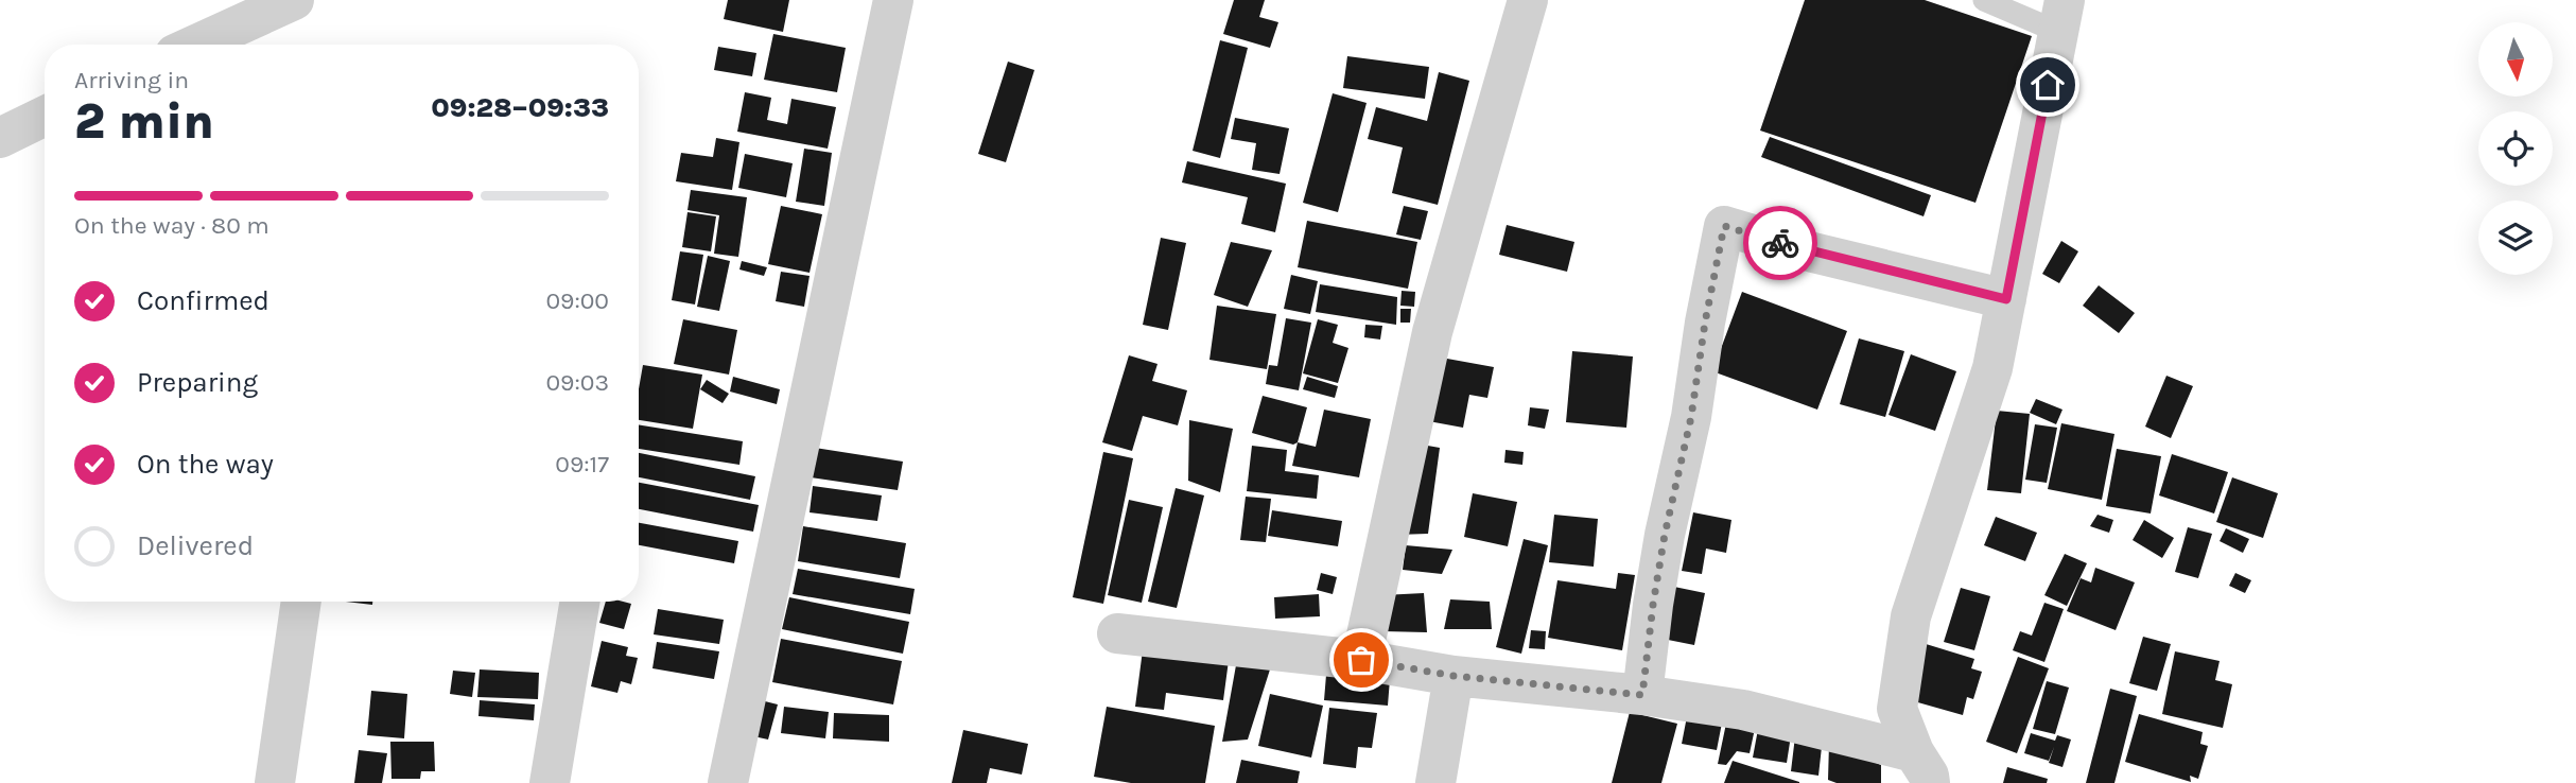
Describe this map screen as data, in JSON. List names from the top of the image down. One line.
{"north":"bottom","page":{"heading":["2 min","Arriving in","09:28–09:33"],"bar":"On the way · 80 m","list":[["Confirmed","09:00"],["Preparing","09:03"],["On the way","09:17"],"Delivered"]}}
